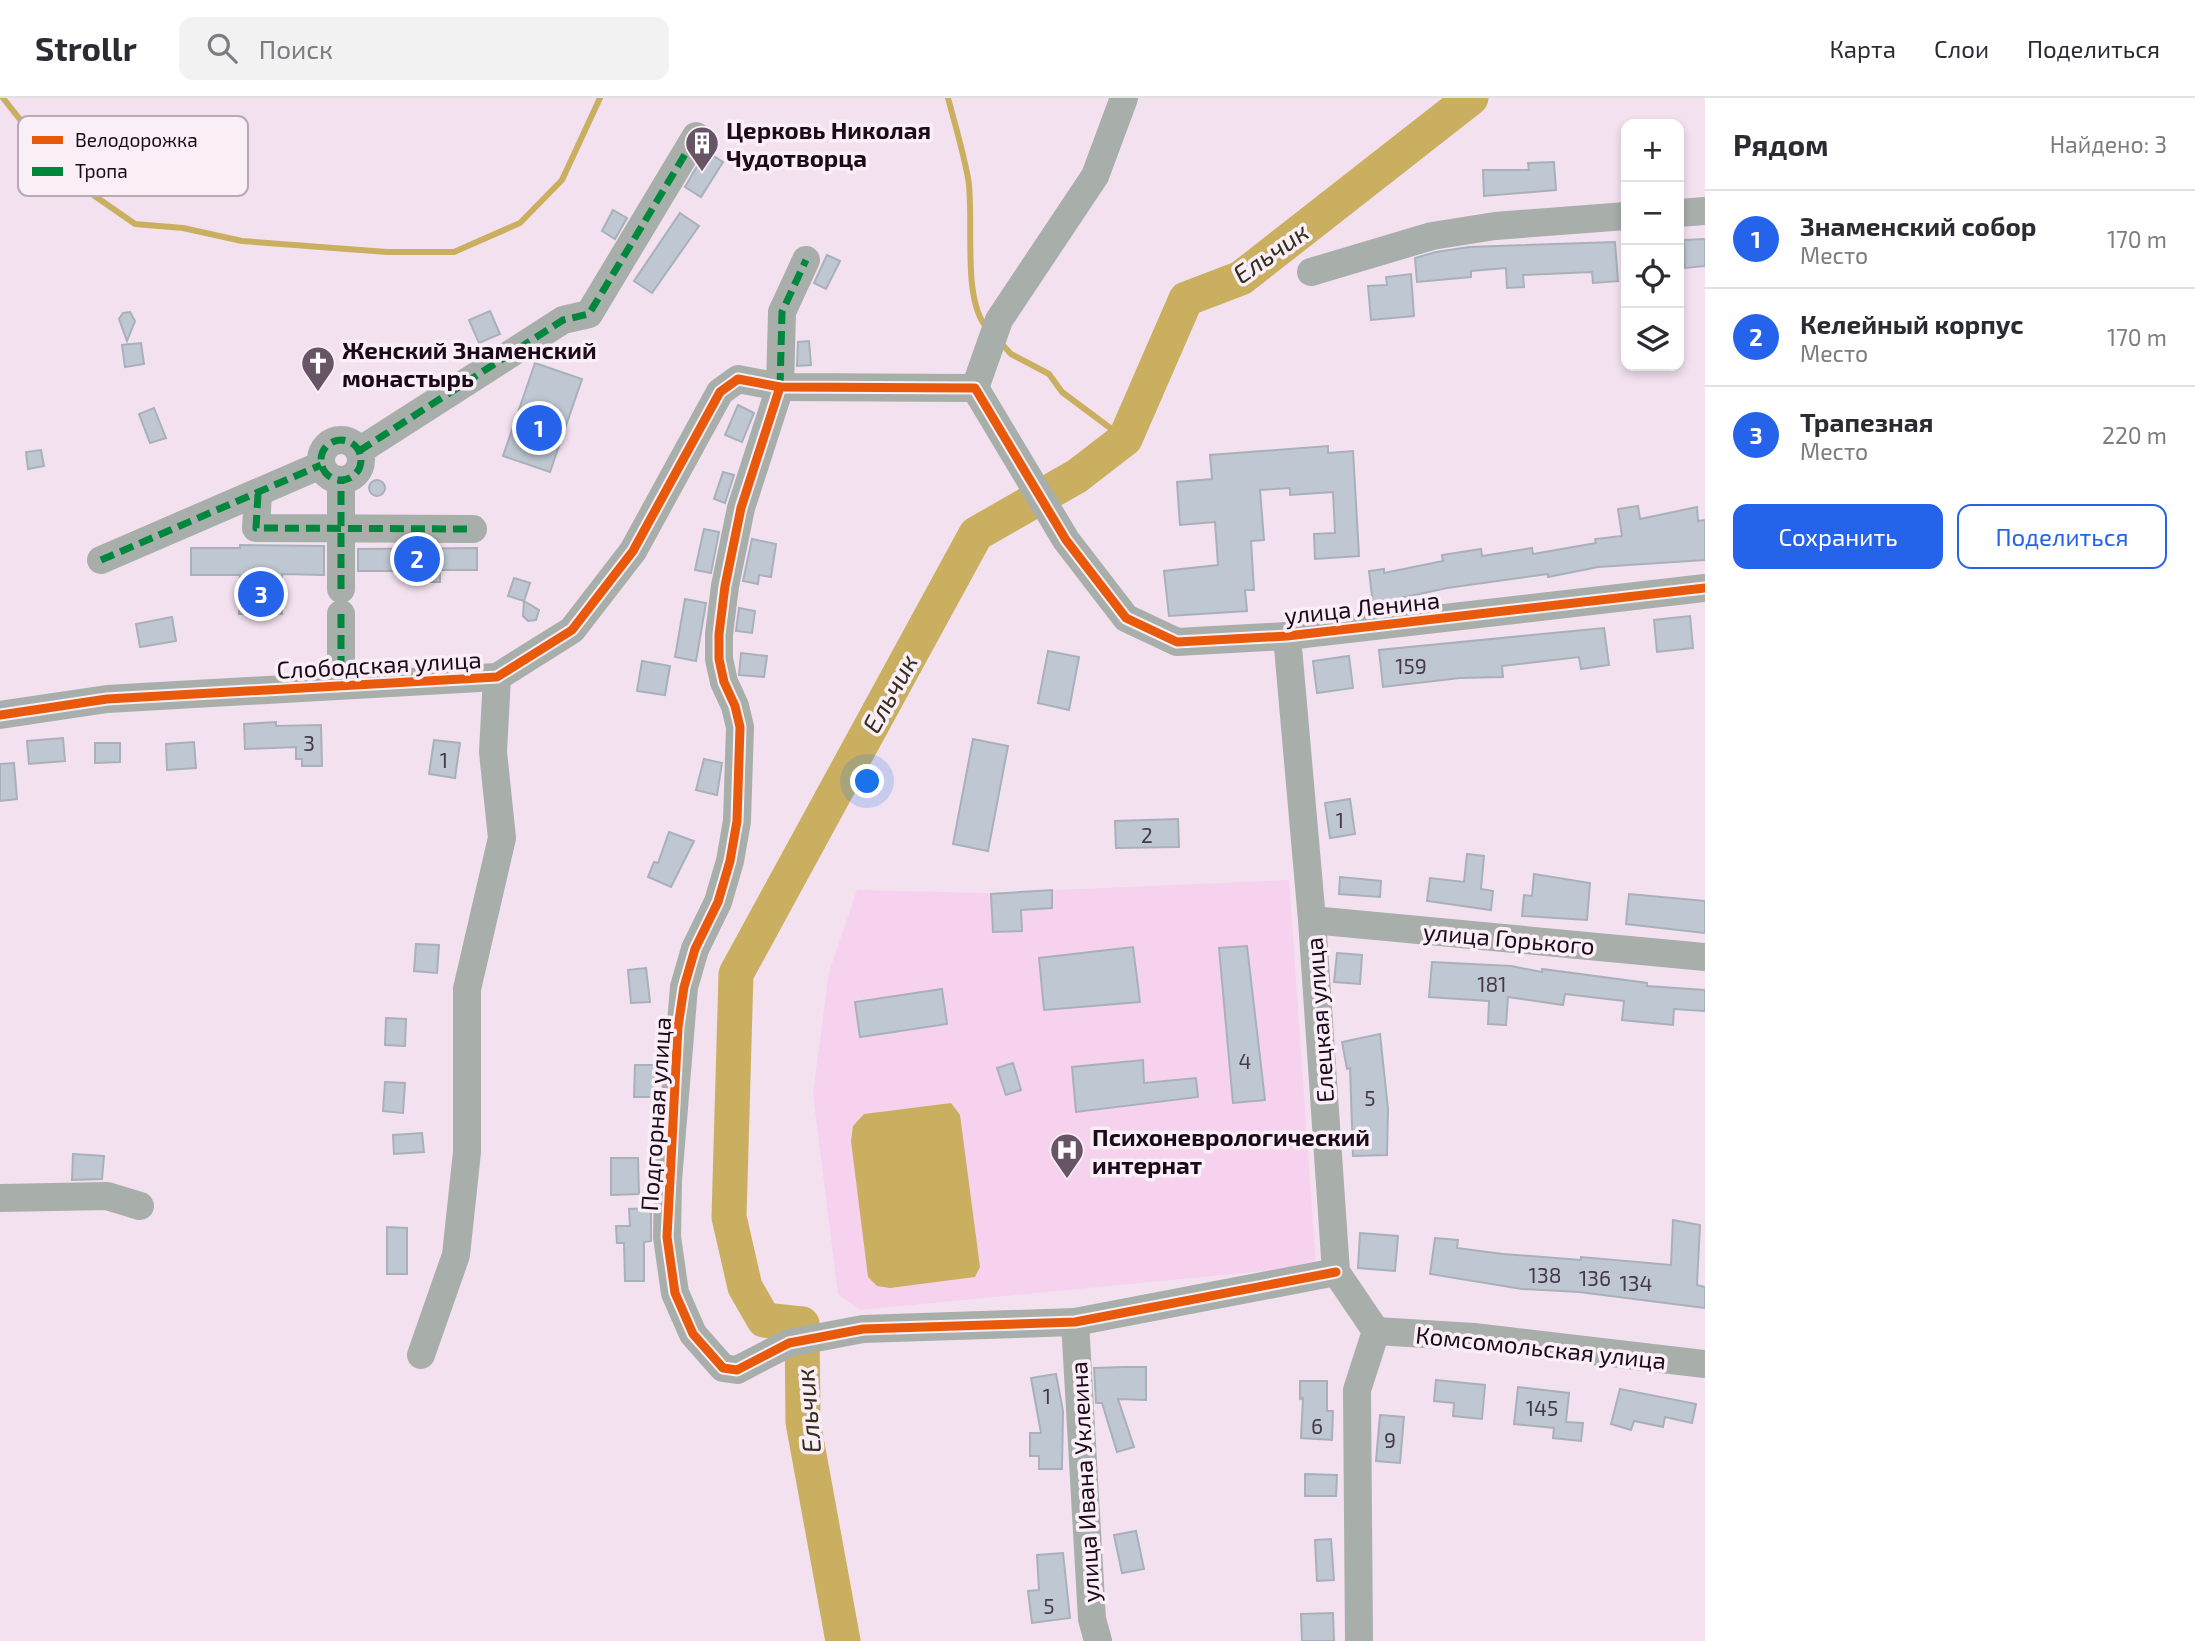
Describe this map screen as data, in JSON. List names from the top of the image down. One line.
{"streets":{"street":["улица Ленина","Слободская улица","улица Горького","Елецкая улица","Подгорная улица","Комсомольская улица","улица Ивана Уклеина"]},"crossings":[["улица Ленина","Елецкая улица"],["Слободская улица","Подгорная улица"],["улица Горького","Елецкая улица"],["Елецкая улица","Подгорная улица"],["Подгорная улица","улица Ивана Уклеина"]],"water":["Ельчик"],"places":{"building":["Церковь Николая Чудотворца"],"church":["Женский Знаменский монастырь"],"hospital":["Психоневрологический интернат"]},"house_numbers":["159","3","1","1","2","181","4","5","138","136","134","1","145","6","9","5"],"legend":["Велодорожка","Тропа"],"page":{"header":"Strollr","search":"Поиск","nav":["Карта","Слои","Поделиться"],"heading":["Рядом","Найдено: 3"],"map_buttons":["+","−"],"list":[{"mark":"1","name":"Знаменский собор","note":"Место","value":"170 m"},{"mark":"2","name":"Келейный корпус","note":"Место","value":"170 m"},{"mark":"3","name":"Трапезная","note":"Место","value":"220 m"}],"pins":["1","2","3"],"buttons":["Сохранить","Поделиться"]}}
